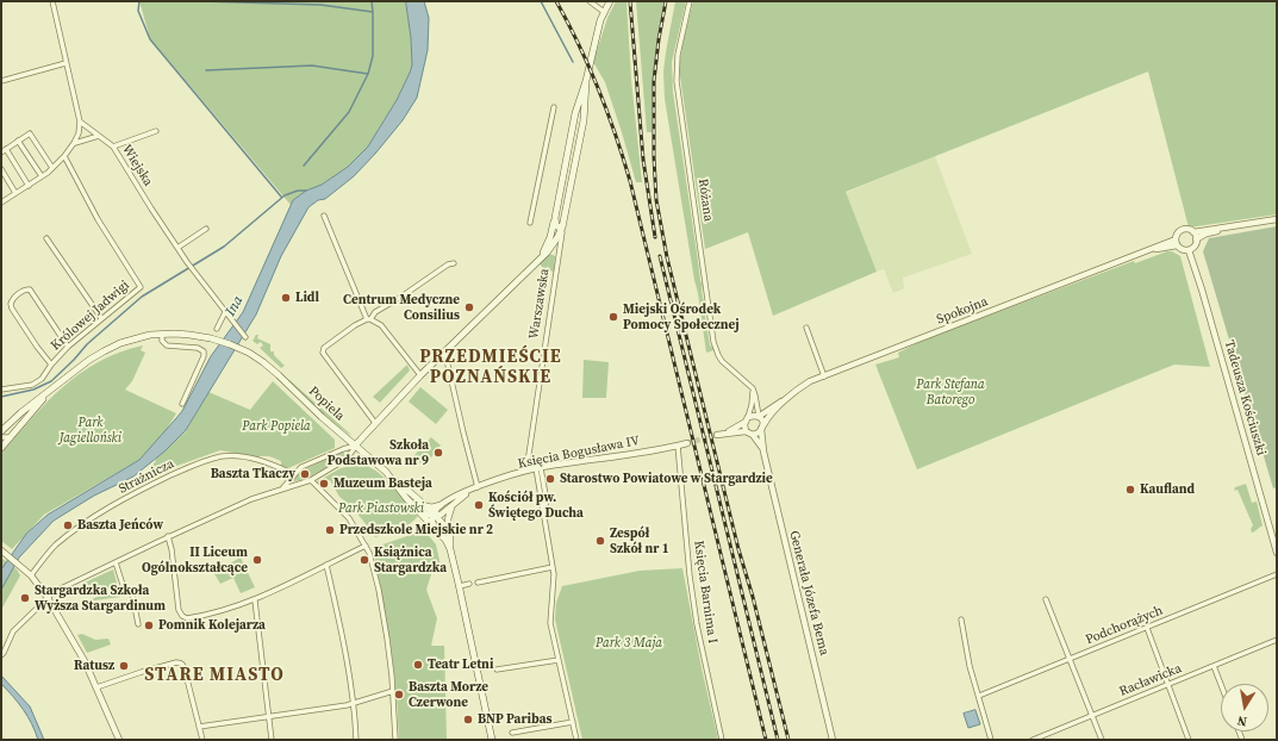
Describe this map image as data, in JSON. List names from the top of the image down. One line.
{"streets":{"main road":["Warszawska","Popiela"],"street":["Wiejska","Różana","Spokojna","Królowej Jadwigi","Tadeusza Kościuszki","Księcia Bogusława IV","Strażnicza","Księcia Barnima I","Generała Józefa Bema","Podchorążych","Racławicka"]},"crossings":[["Warszawska","Księcia Bogusława IV"],["Spokojna","Tadeusza Kościuszki"],["Spokojna","Generała Józefa Bema"],["Popiela","Księcia Bogusława IV"],["Księcia Bogusława IV","Księcia Barnima I"]],"districts":["PRZEDMIEŚCIE POZNAŃSKIE","STARE MIASTO"],"water":["Ina"],"parks":["Park Stefana Batorego","Park Jagielloński","Park Popiela","Park Piastowski","Park 3 Maja"],"places":["Lidl","Centrum Medyczne Consilius","Miejski Ośrodek Pomocy Społecznej","Szkoła Podstawowa nr 9","Baszta Tkaczy","Starostwo Powiatowe w Stargardzie","Muzeum Basteja","Kaufland","Kościół pw. Świętego Ducha","Baszta Jeńców","Przedszkole Miejskie nr 2","Zespół Szkół nr 1","II Liceum Ogólnokształcące","Książnica Stargardzka","Stargardzka Szkoła Wyższa Stargardinum","Pomnik Kolejarza","Teatr Letni","Ratusz","Baszta Morze Czerwone","BNP Paribas"],"north":"bottom"}
